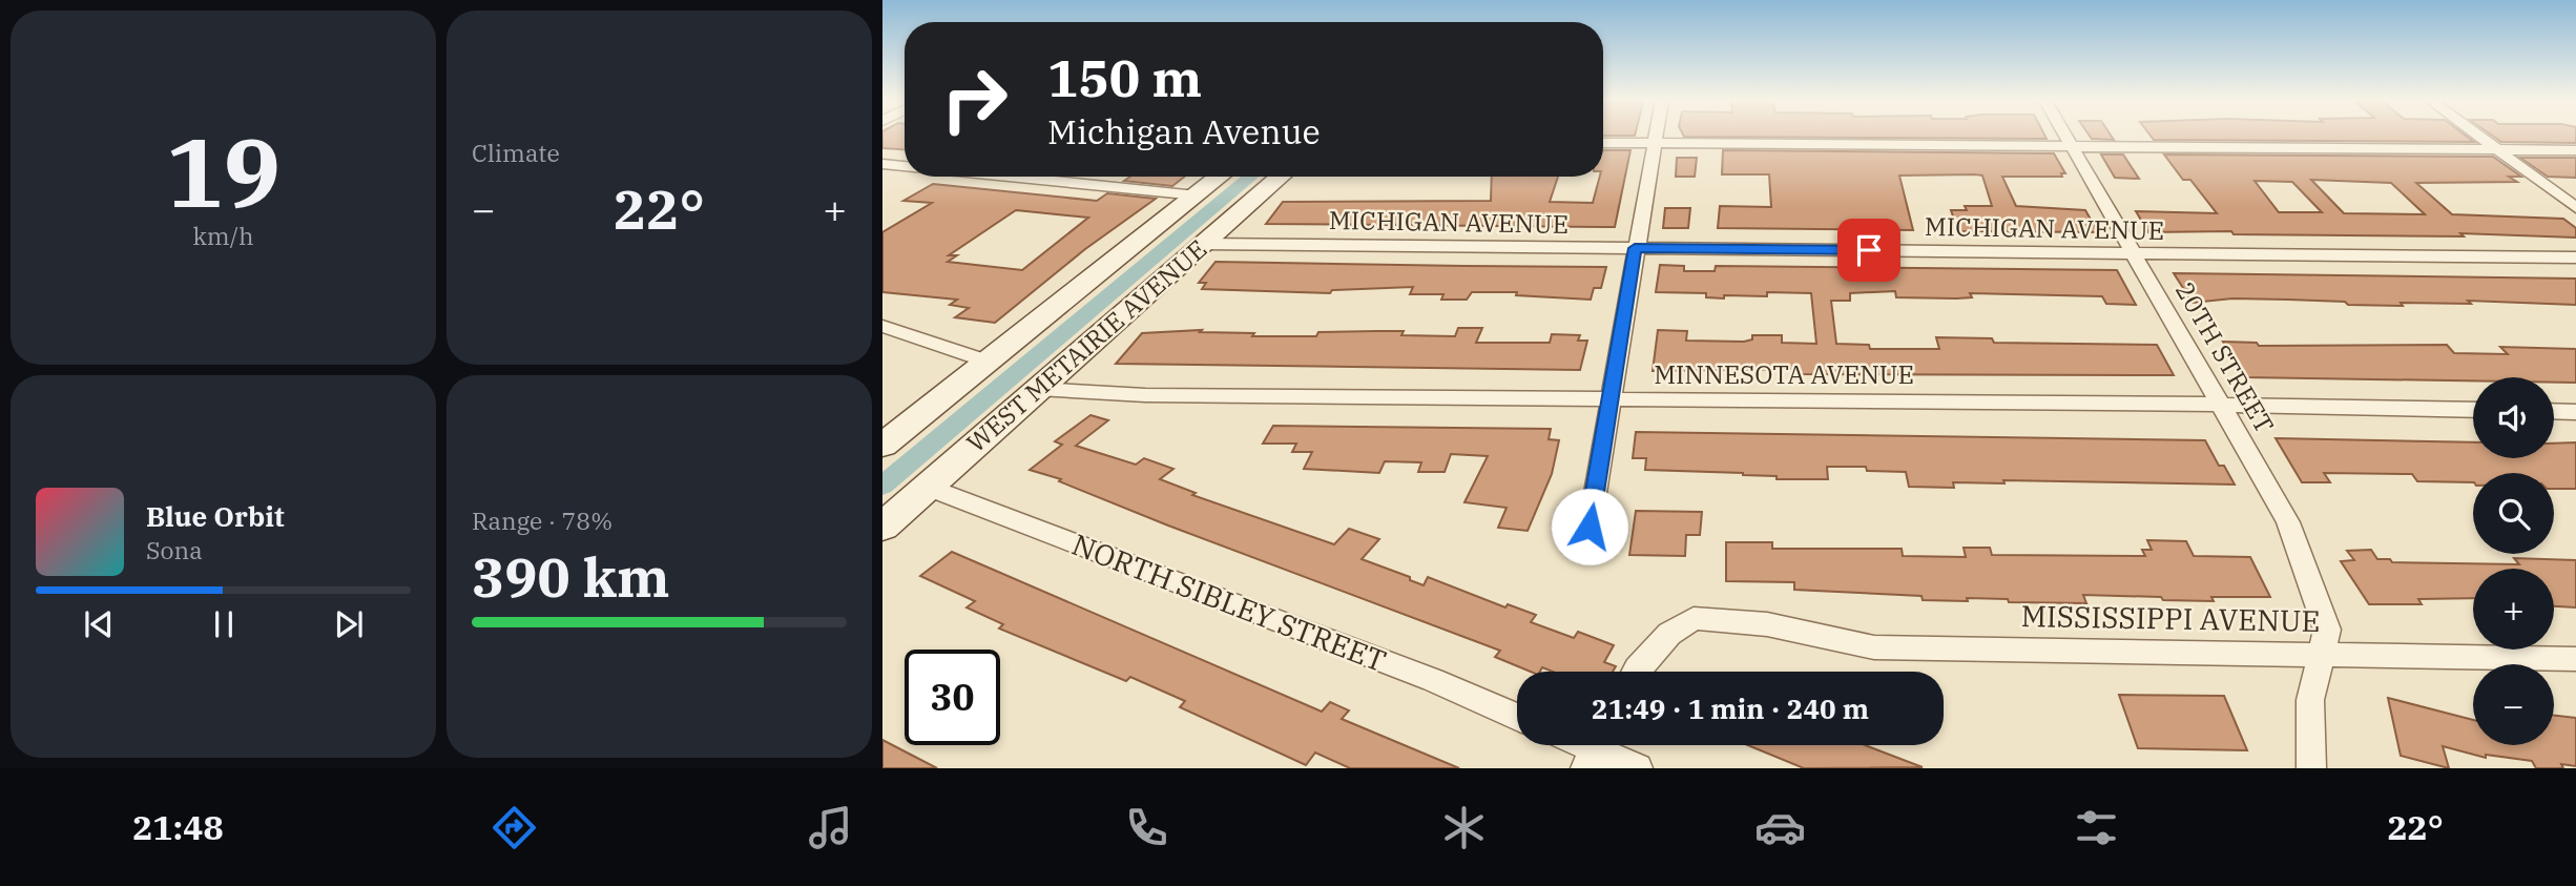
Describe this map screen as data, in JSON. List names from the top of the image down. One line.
{"streets":{"main road":["WEST METAIRIE AVENUE"],"street":["MICHIGAN AVENUE","20TH STREET","MINNESOTA AVENUE","NORTH SIBLEY STREET","MISSISSIPPI AVENUE"]},"crossings":[["MICHIGAN AVENUE","WEST METAIRIE AVENUE"],["MICHIGAN AVENUE","20TH STREET"],["WEST METAIRIE AVENUE","MINNESOTA AVENUE"],["WEST METAIRIE AVENUE","NORTH SIBLEY STREET"],["20TH STREET","MINNESOTA AVENUE"],["20TH STREET","MISSISSIPPI AVENUE"]],"page":{"tile":[["19","km/h"],"Climate",["Range · 78%","390 km"]],"turn":["150 m","Michigan Avenue"],"heat":["−","22°","+"],"map_buttons":["+","−"],"song":["Blue Orbit","Sona"],"limit":"30","trip":"21:49 · 1 min · 240 m","tabs":["21:48","22°"]}}
